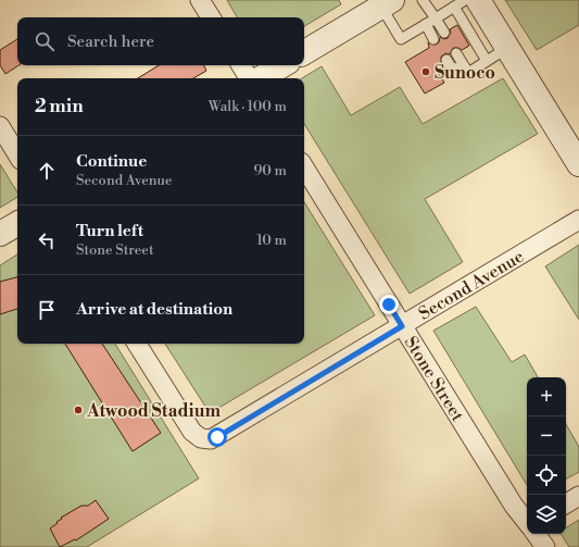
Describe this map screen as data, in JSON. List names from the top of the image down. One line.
{"streets":{"street":["Second Avenue","Stone Street"]},"crossings":[["Second Avenue","Stone Street"]],"places":["Sunoco","Atwood Stadium"],"page":{"search":"Search here","heading":["2 min","Walk · 100 m"],"list":[["Continue","Second Avenue","90 m"],["Turn left","Stone Street","10 m"],"Arrive at destination"],"map_buttons":["+","−"]}}
